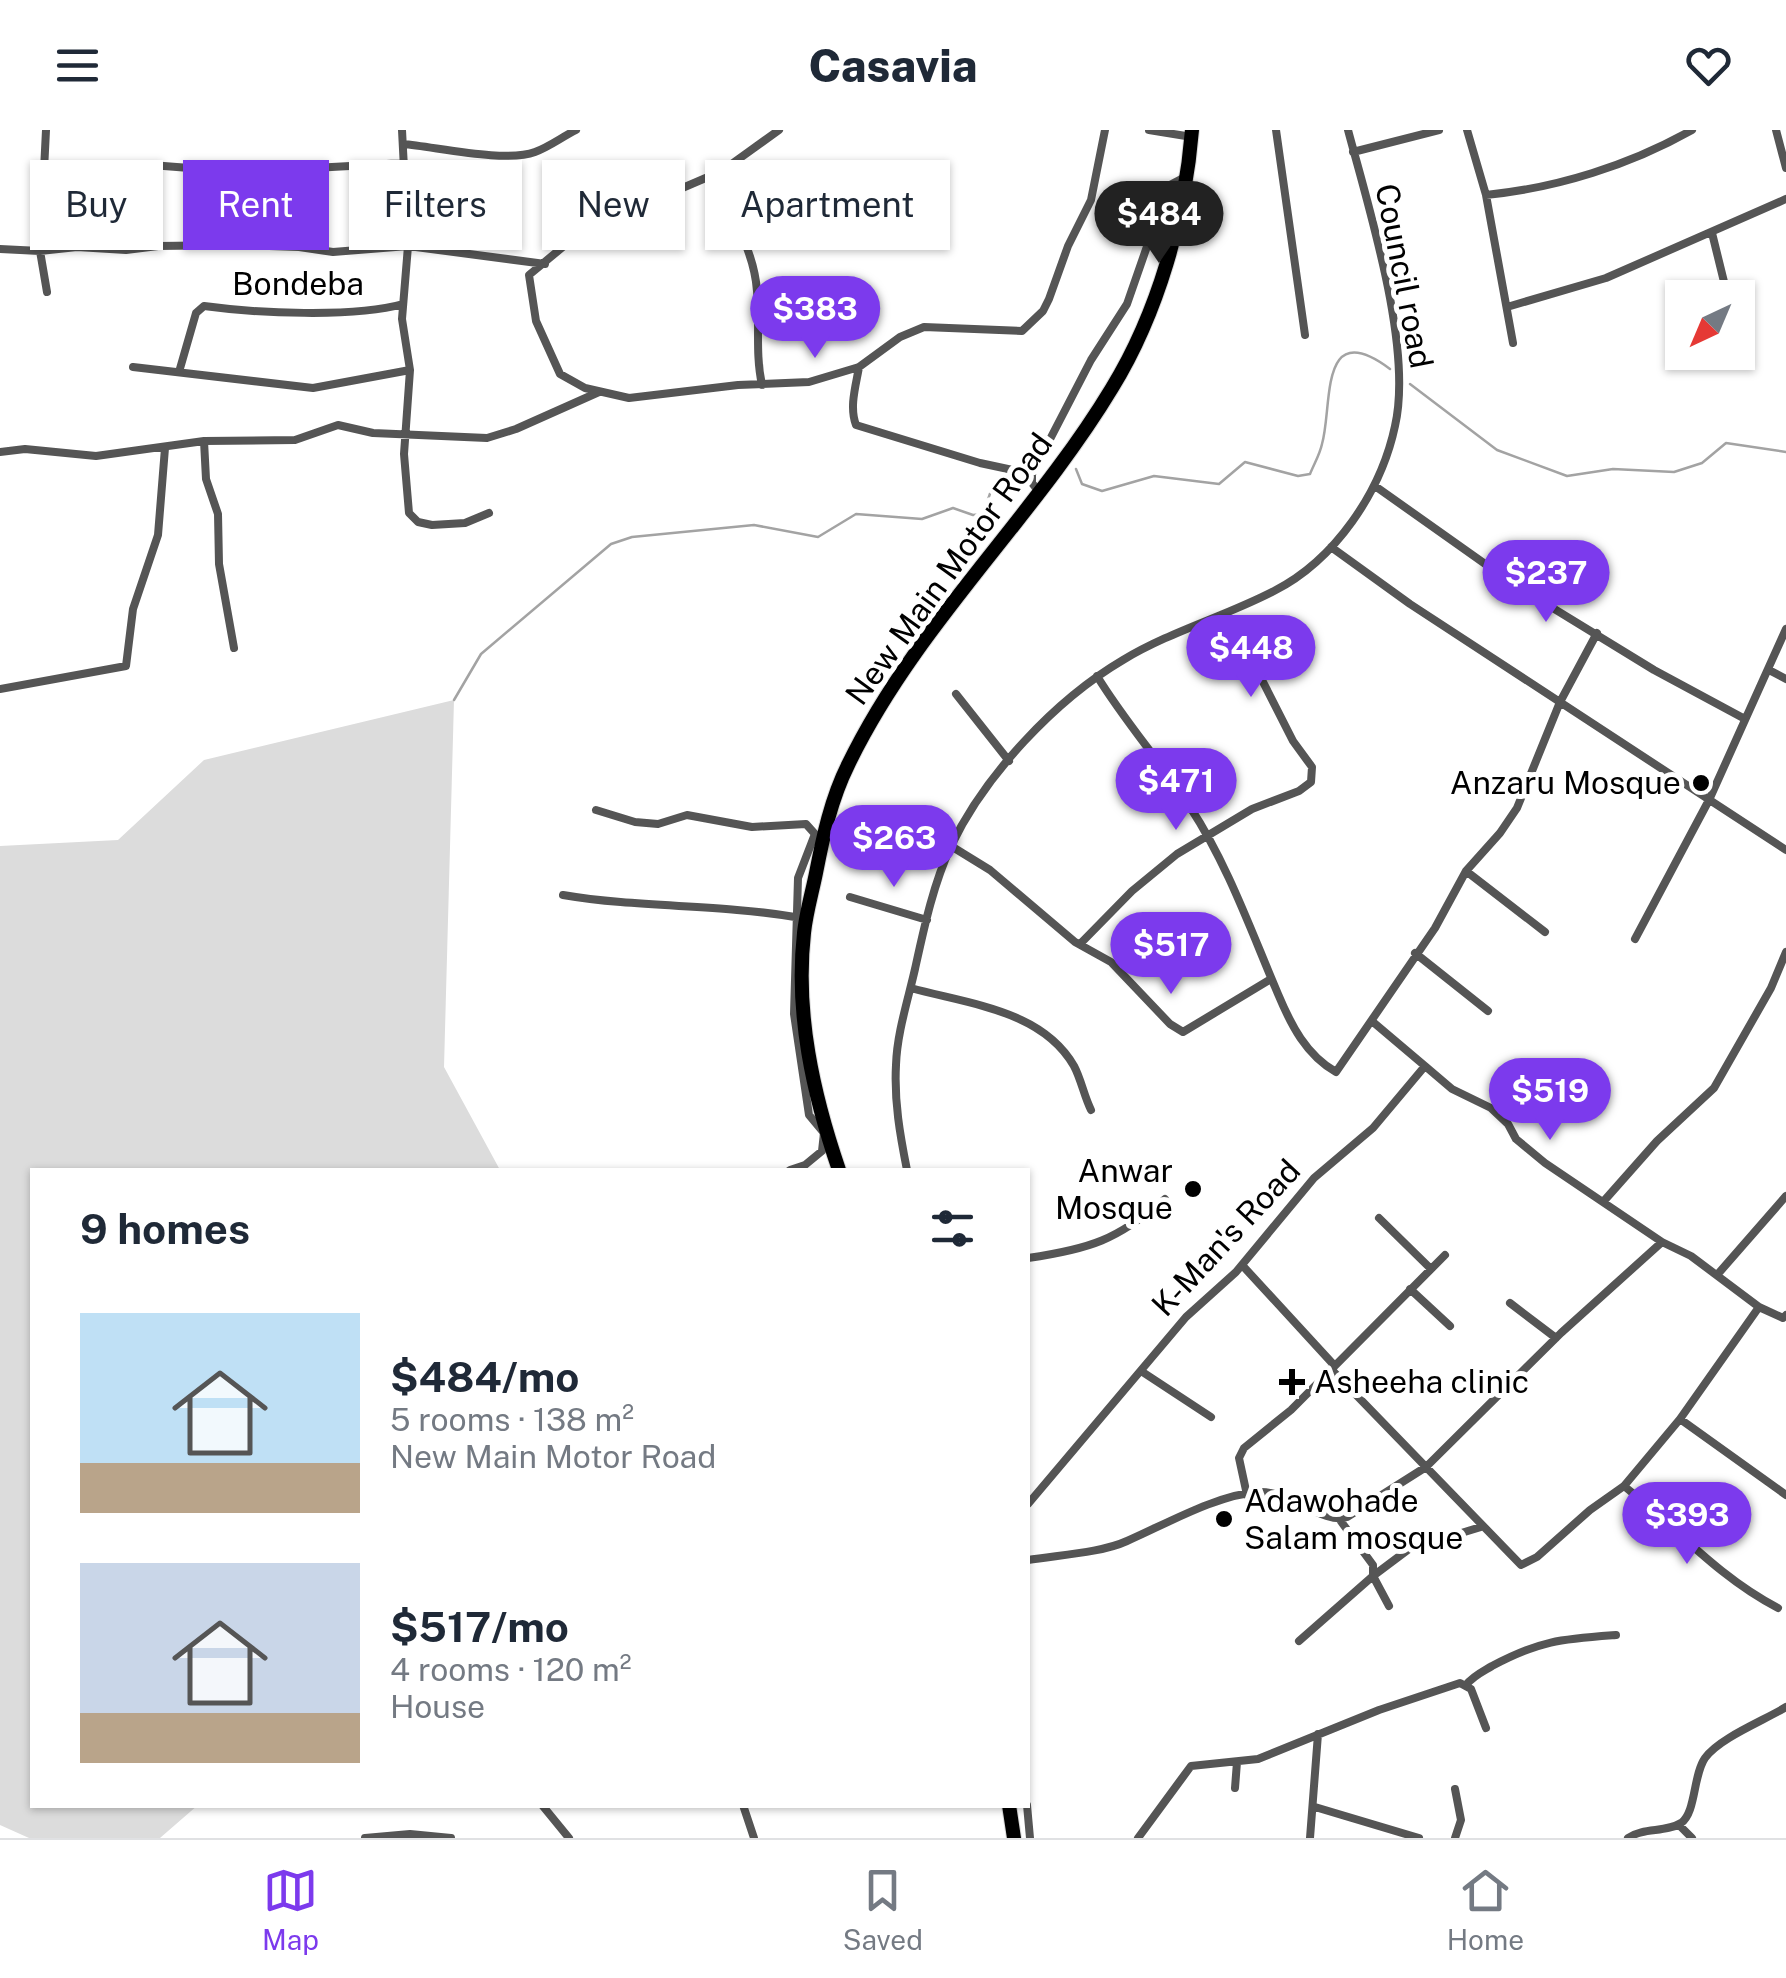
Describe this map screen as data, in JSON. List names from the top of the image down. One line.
{"streets":{"highway":["New Main Motor Road"],"street":["Council road","Bondeba","K-Man's Road"]},"places":{"other":["Anzaru Mosque","Anwar Mosque","Adawohade Salam mosque"],"health":["Asheeha clinic"]},"north":"bottom left","page":{"header":"Casavia","chip":["Buy","Rent","Filters","New","Apartment"],"price":["$484","$383","$237","$448","$471","$263","$517","$519","$393"],"heading":"9 homes","list":[{"name":"$484/mo","note":"5 rooms · 138 m² · New Main Motor Road"},{"name":"$517/mo","note":"4 rooms · 120 m² · House"}],"tabs":["Map","Saved","Home"]}}
